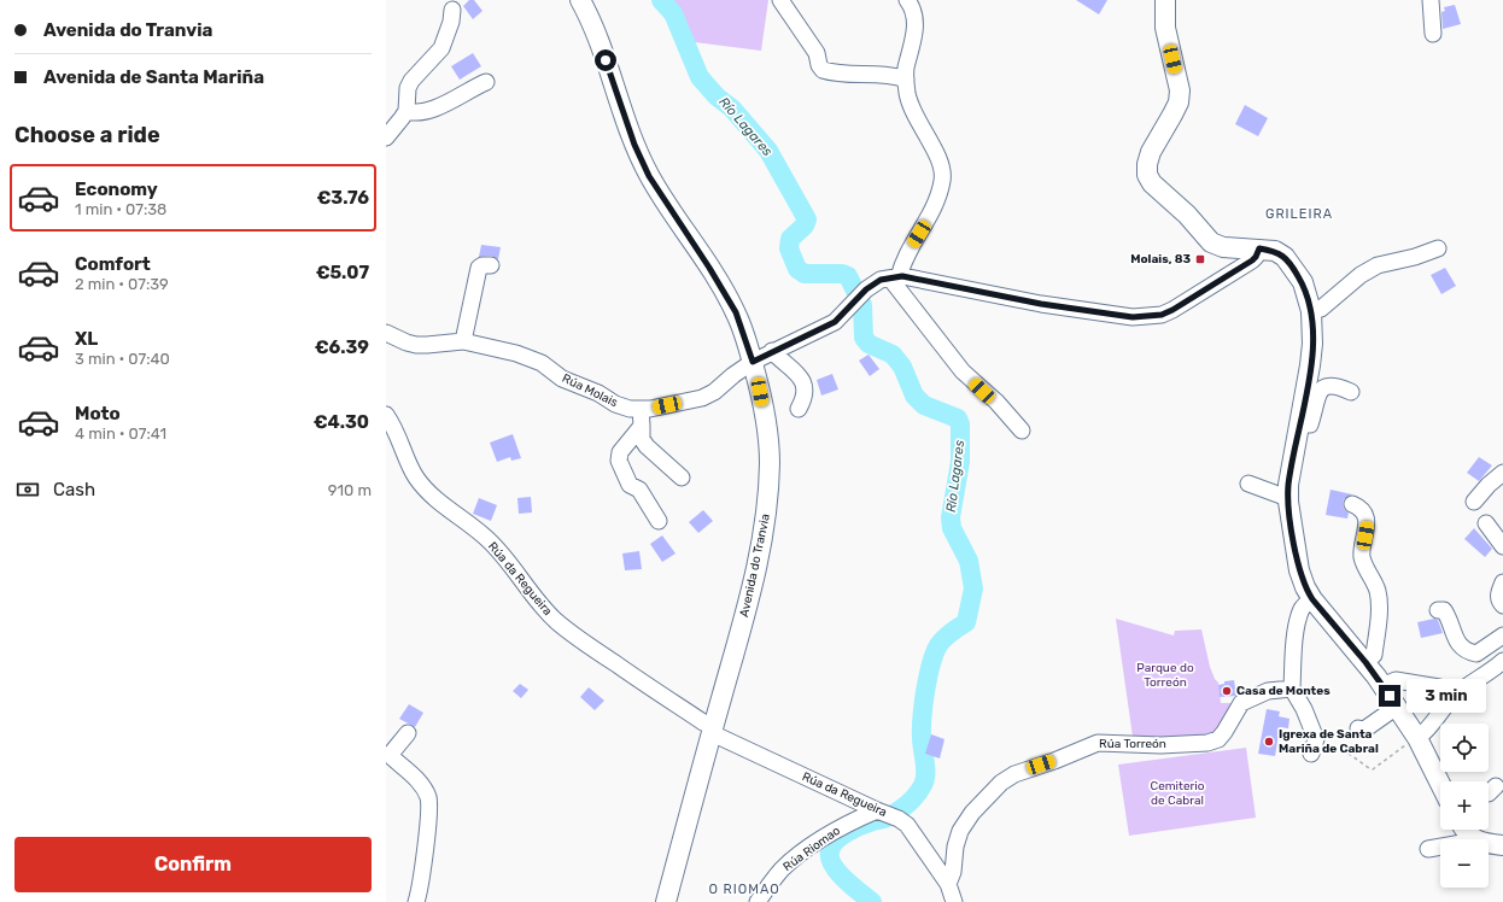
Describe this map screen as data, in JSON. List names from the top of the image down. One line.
{"streets":{"main road":["Avenida do Tranvia"],"street":["Rúa Molais","Rúa da Regueira","Rúa Torreón","Rúa Riomao"]},"crossings":[["Rúa Molais","Avenida do Tranvia"],["Avenida do Tranvia","Rúa da Regueira"],["Rúa da Regueira","Rúa Riomao"]],"districts":["GRILEIRA","O RIOMAO"],"water":["Río Lagares"],"parks":["Parque do Torreón","Cemiterio de Cabral"],"places":{"transit":["Molais, 83"],"other":["Casa de Montes","Igrexa de Santa Mariña de Cabral"]},"page":{"banner":["Avenida do Tranvia","Avenida de Santa Mariña"],"heading":"Choose a ride","list":[{"name":"Economy","note":"1 min · 07:38","value":"€3.76"},{"name":"Comfort","note":"2 min · 07:39","value":"€5.07"},{"name":"XL","note":"3 min · 07:40","value":"€6.39"},{"name":"Moto","note":"4 min · 07:41","value":"€4.30"}],"pay":["Cash","910 m"],"bubble":"3 min","map_buttons":["+","−"],"buttons":"Confirm"}}
